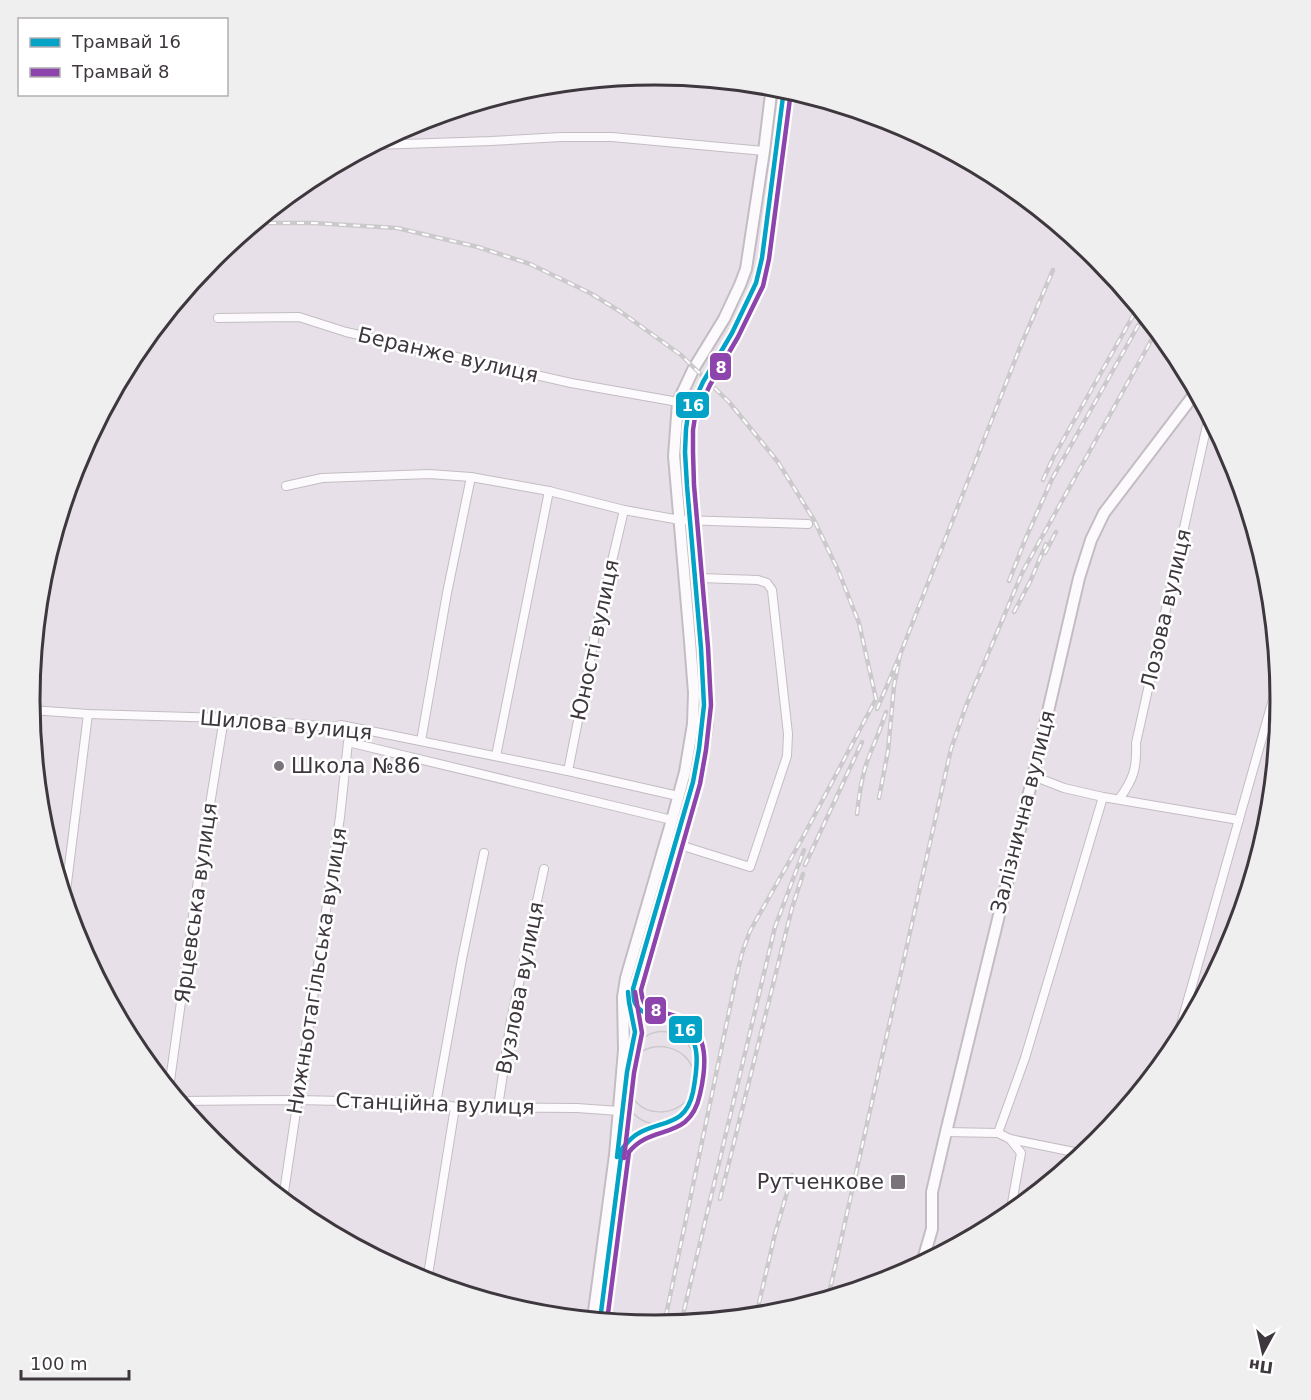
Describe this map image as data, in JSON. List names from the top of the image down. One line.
{"streets":{"street":["Беранже вулиця","Лозова вулиця","Юності вулиця","Шилова вулиця","Залізнична вулиця","Ярцевська вулиця","Нижньотагільська вулиця","Вузлова вулиця","Станційна вулиця"]},"crossings":[["Юності вулиця","Шилова вулиця"],["Шилова вулиця","Ярцевська вулиця"],["Шилова вулиця","Нижньотагільська вулиця"],["Нижньотагільська вулиця","Станційна вулиця"],["Вузлова вулиця","Станційна вулиця"]],"places":{"other":["Школа №86"],"transit":["Рутченкове"]},"lines":["tram line 16","tram line 8"],"legend":["Трамвай 16","Трамвай 8"],"scale_bar":"100 m","north":"bottom"}
